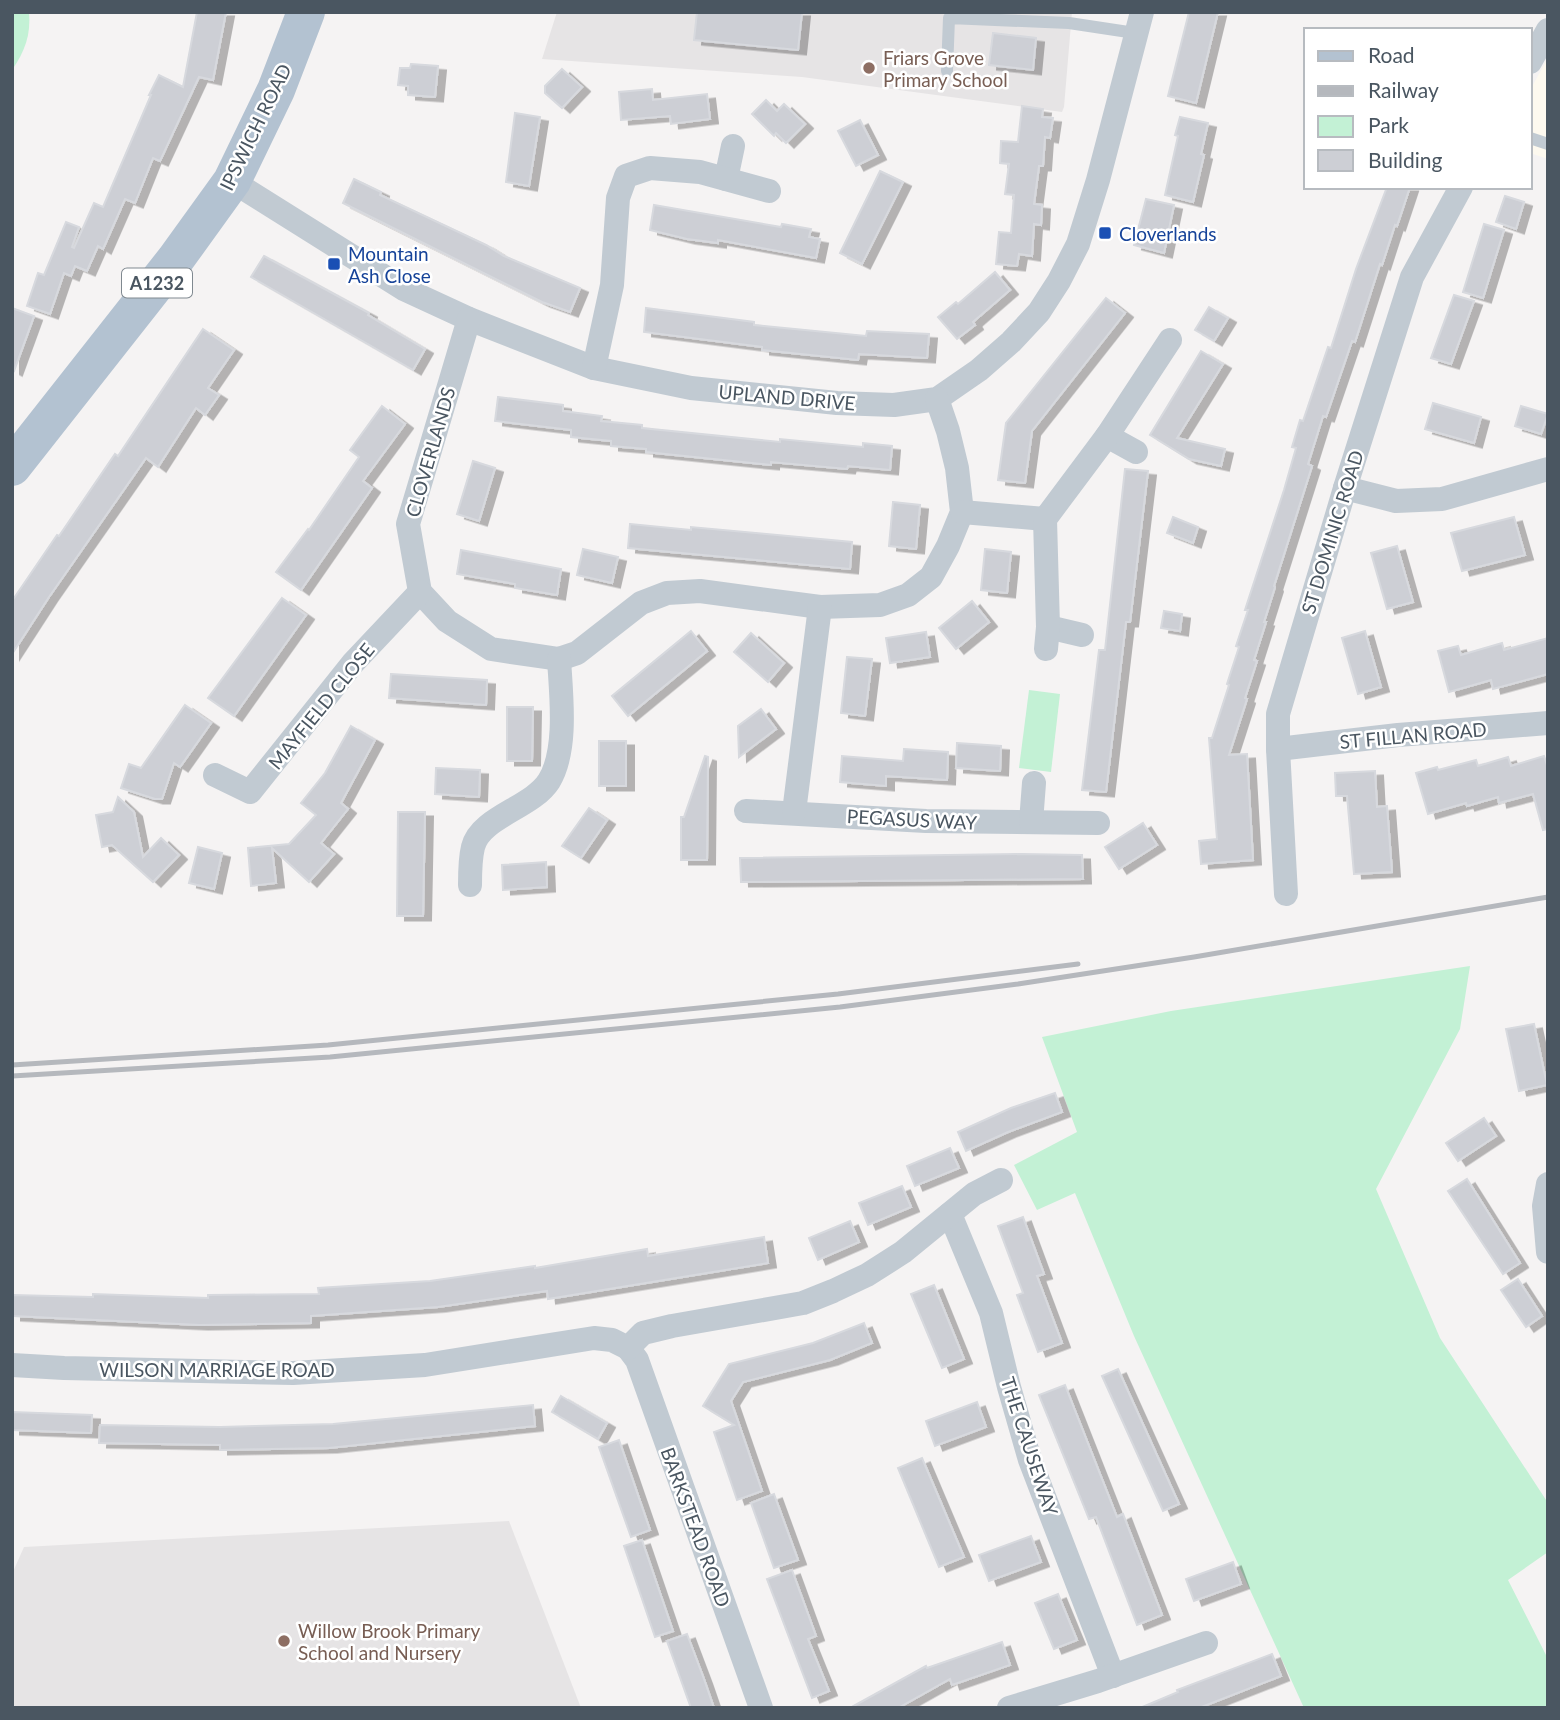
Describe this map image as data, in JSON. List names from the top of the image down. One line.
{"streets":{"main road":["IPSWICH ROAD","A1232"],"street":["UPLAND DRIVE","CLOVERLANDS","ST DOMINIC ROAD","MAYFIELD CLOSE","ST FILLAN ROAD","PEGASUS WAY","WILSON MARRIAGE ROAD","THE CAUSEWAY","BARKSTEAD ROAD"]},"crossings":[["IPSWICH ROAD","UPLAND DRIVE"],["UPLAND DRIVE","CLOVERLANDS"],["CLOVERLANDS","MAYFIELD CLOSE"],["ST DOMINIC ROAD","ST FILLAN ROAD"],["WILSON MARRIAGE ROAD","BARKSTEAD ROAD"]],"places":{"other":["Friars Grove Primary School","Willow Brook Primary School and Nursery"],"transit":["Cloverlands","Mountain Ash Close"]},"legend":["Road","Railway","Park","Building"]}
